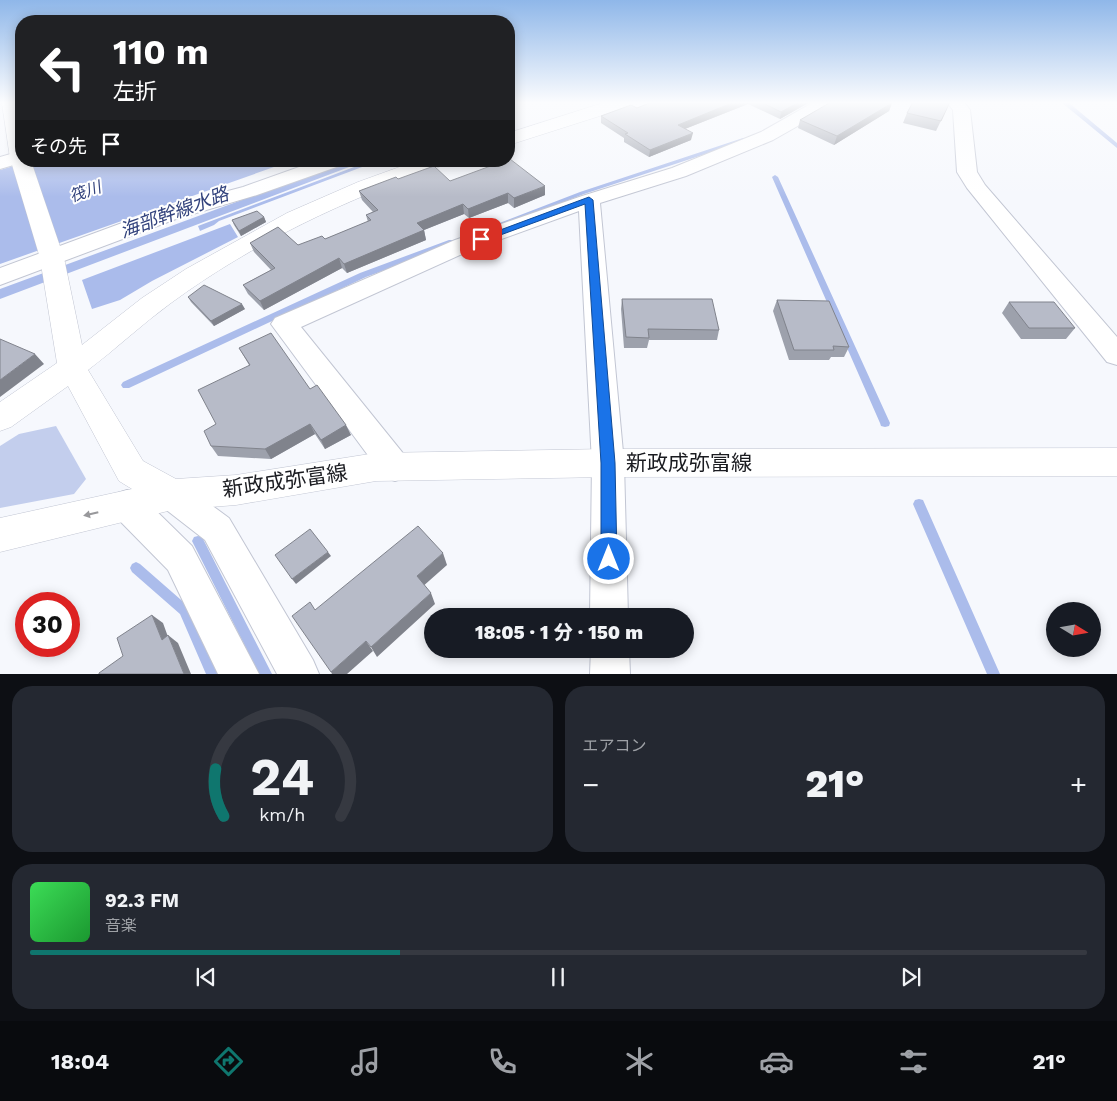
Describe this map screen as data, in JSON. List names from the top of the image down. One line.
{"streets":{"street":["新政成弥富線"]},"water":["筏川","海部幹線水路"],"north":"right","page":{"turn":["110 m","左折"],"then":"その先","limit":"30","trip":"18:05 · 1 分 · 150 m","tile":"エアコン","heat":["−","21°","+"],"song":["92.3 FM","音楽"],"tabs":["18:04","21°"],"gauge":["24","km/h"]}}
